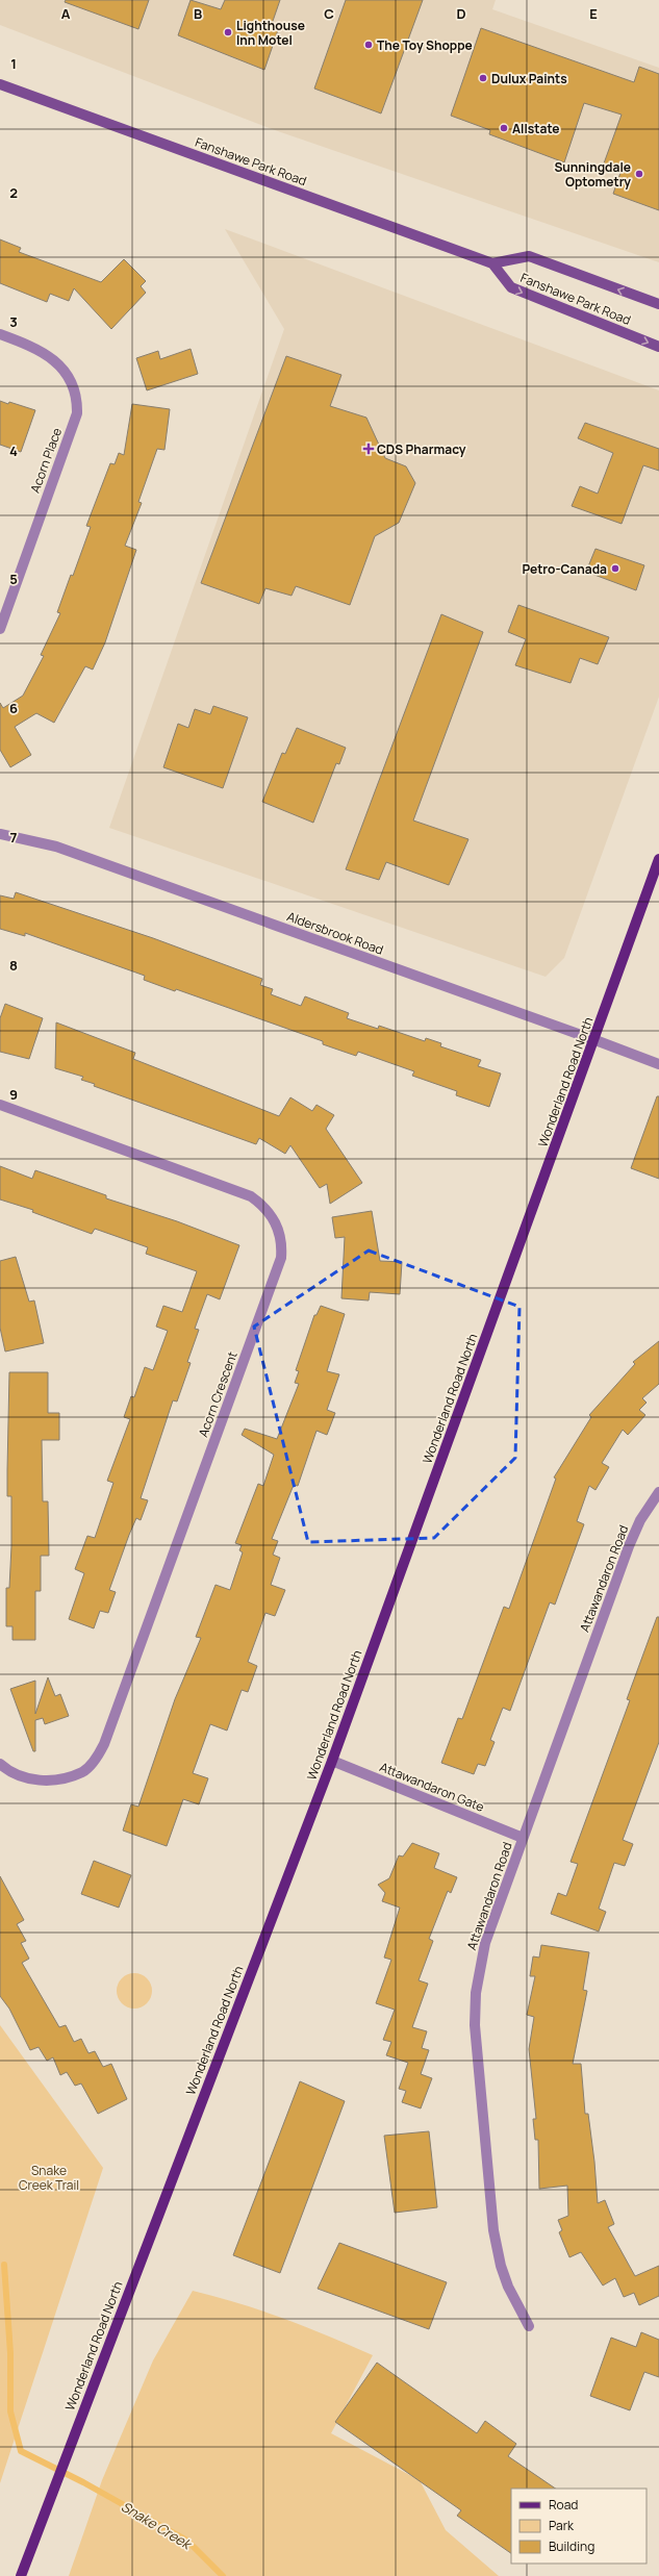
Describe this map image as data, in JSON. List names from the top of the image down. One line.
{"streets":{"main road":["Fanshawe Park Road","Wonderland Road North"],"street":["Acorn Place","Aldersbrook Road","Acorn Crescent","Attawandaron Road","Attawandaron Gate"]},"crossings":[["Aldersbrook Road","Wonderland Road North"],["Wonderland Road North","Attawandaron Gate"],["Attawandaron Road","Attawandaron Gate"]],"water":["Snake Creek"],"parks":["Snake Creek Trail"],"places":{"other":["Lighthouse Inn Motel","The Toy Shoppe","Dulux Paints","Allstate","Sunningdale Optometry","Petro-Canada"],"health":["CDS Pharmacy"]},"legend":["Road","Park","Building"],"grid":{"columns":["A","B","C","D","E"],"rows":["1","2","3","4","5","6","7","8","9"]}}
